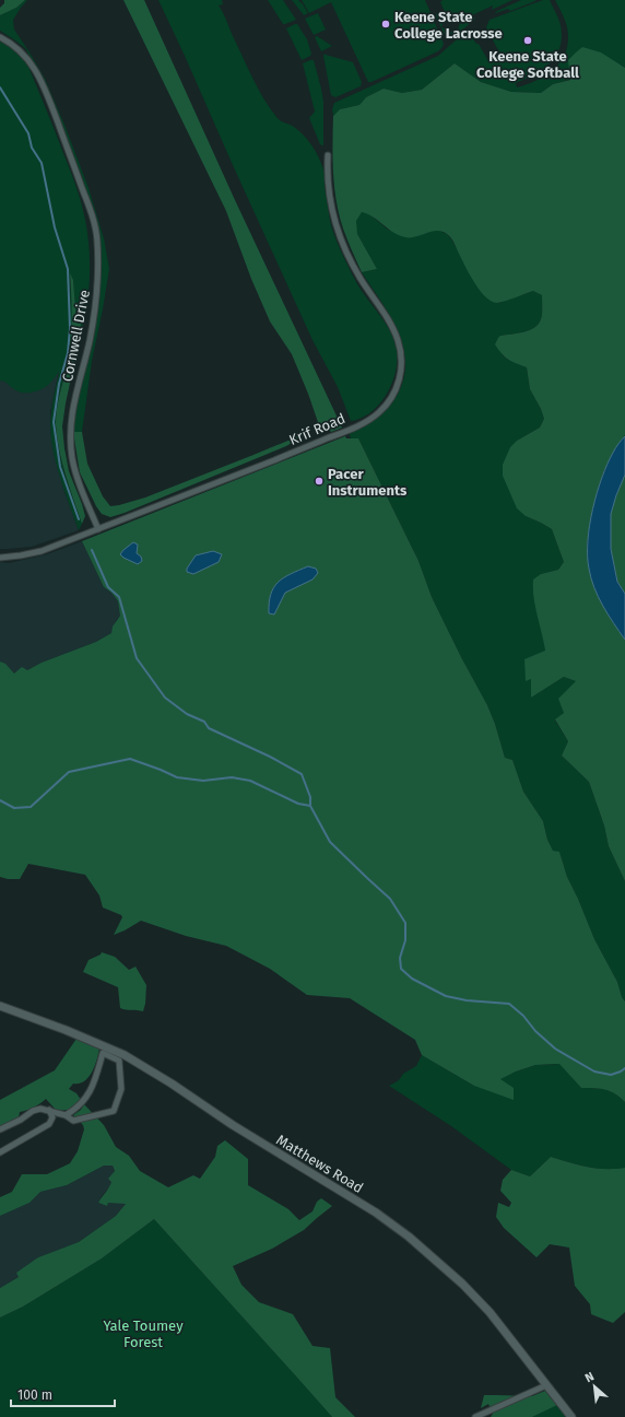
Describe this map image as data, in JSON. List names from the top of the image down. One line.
{"streets":{"street":["Cornwell Drive","Krif Road","Matthews Road"]},"crossings":[["Cornwell Drive","Krif Road"]],"parks":["Yale Toumey Forest"],"places":["Keene State College Lacrosse","Keene State College Softball","Pacer Instruments"],"scale_bar":"100 m","north":"top left"}
